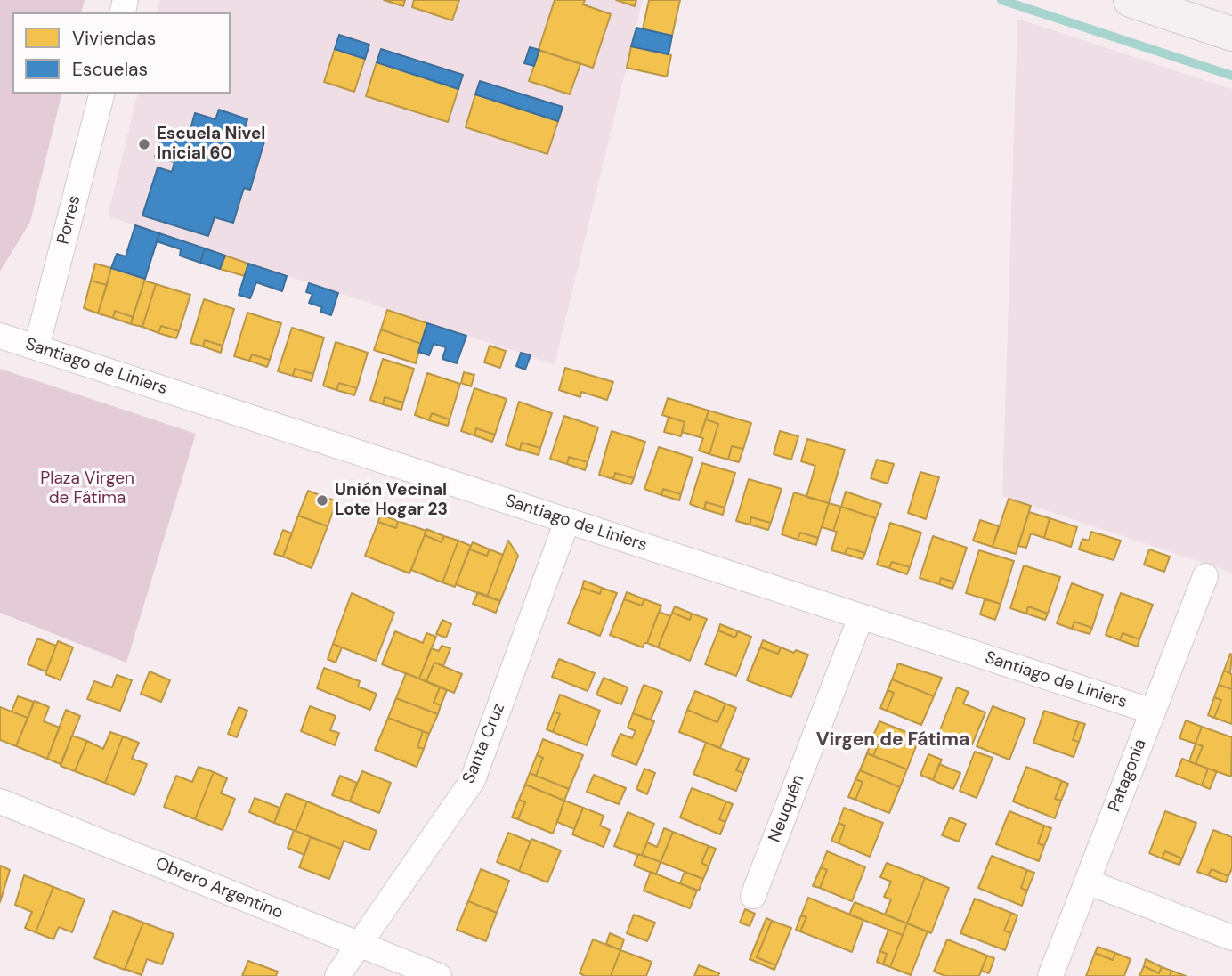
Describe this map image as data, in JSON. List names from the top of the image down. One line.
{"streets":{"street":["Porres","Santiago de Liniers","Santa Cruz","Patagonia","Neuquén","Obrero Argentino"]},"crossings":[["Porres","Santiago de Liniers"],["Santiago de Liniers","Santa Cruz"],["Santiago de Liniers","Patagonia"],["Santiago de Liniers","Neuquén"],["Santa Cruz","Obrero Argentino"]],"districts":["Virgen de Fátima"],"parks":["Plaza Virgen de Fátima"],"places":["Escuela Nivel Inicial 60","Unión Vecinal Lote Hogar 23"],"legend":["Viviendas","Escuelas"]}
